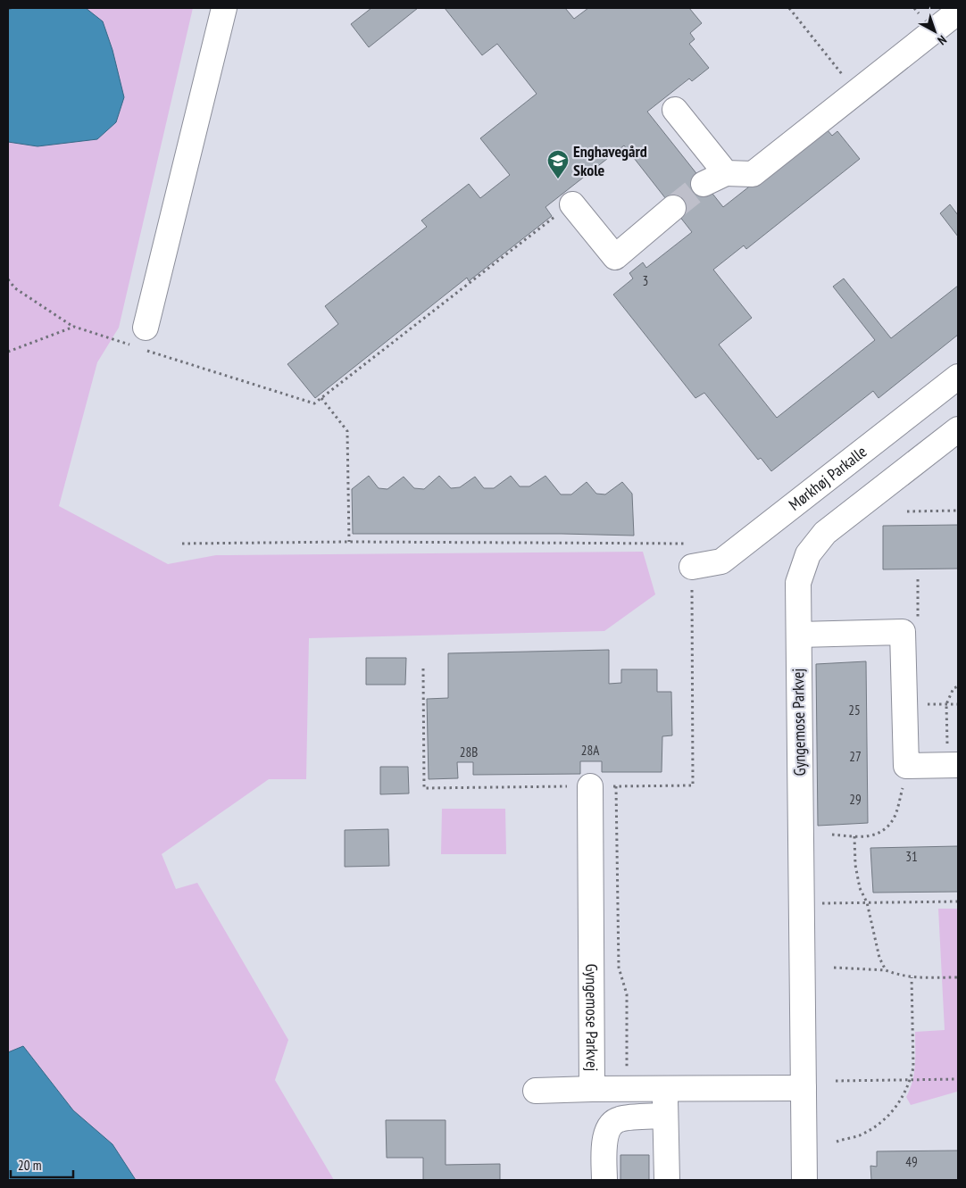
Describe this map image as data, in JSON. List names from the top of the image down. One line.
{"streets":{"street":["Mørkhøj Parkalle","Gyngemose Parkvej"]},"places":{"school or university":["Enghavegård Skole"]},"house_numbers":["3","25","28A","28B","27","29","31","49"],"scale_bar":"20 m","north":"bottom right"}
